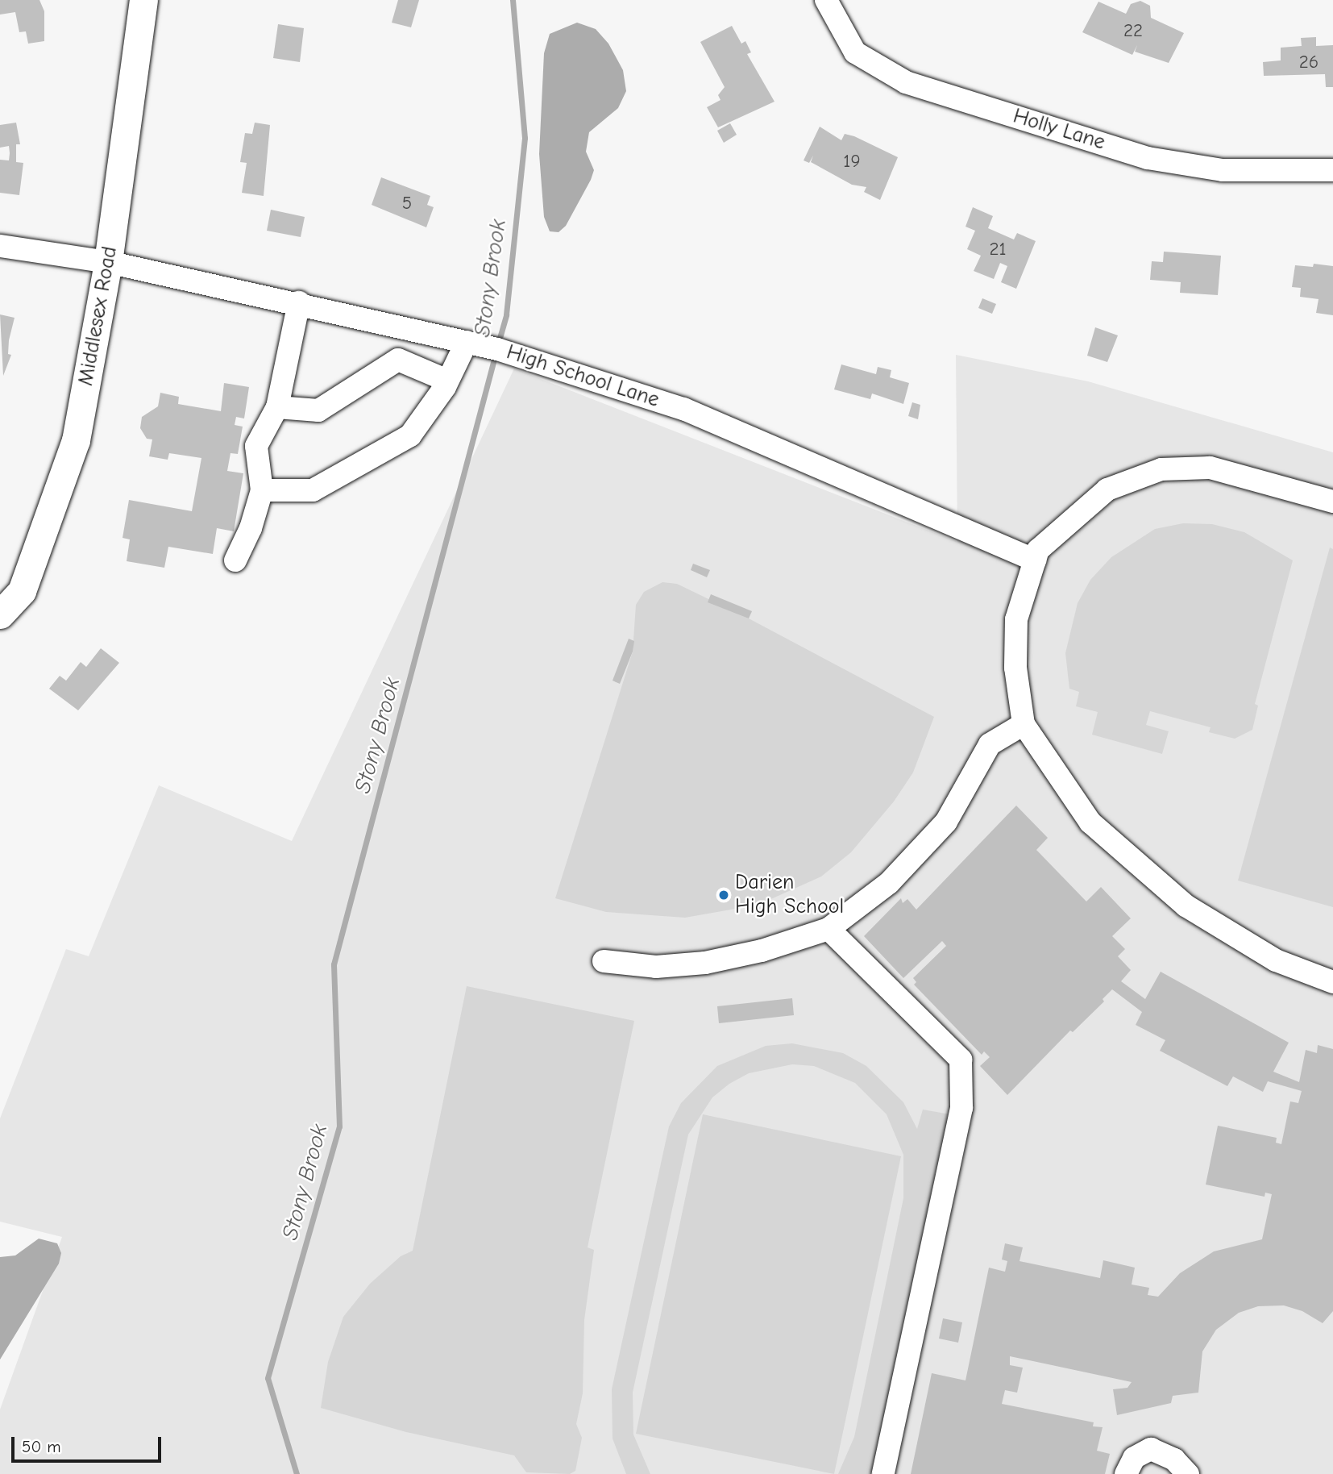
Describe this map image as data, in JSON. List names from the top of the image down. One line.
{"streets":{"main road":["Middlesex Road"],"street":["Holly Lane","High School Lane"]},"crossings":[["Middlesex Road","High School Lane"]],"water":["Stony Brook"],"places":["Darien High School"],"house_numbers":["22","26","19","5","21"],"scale_bar":"50 m"}
